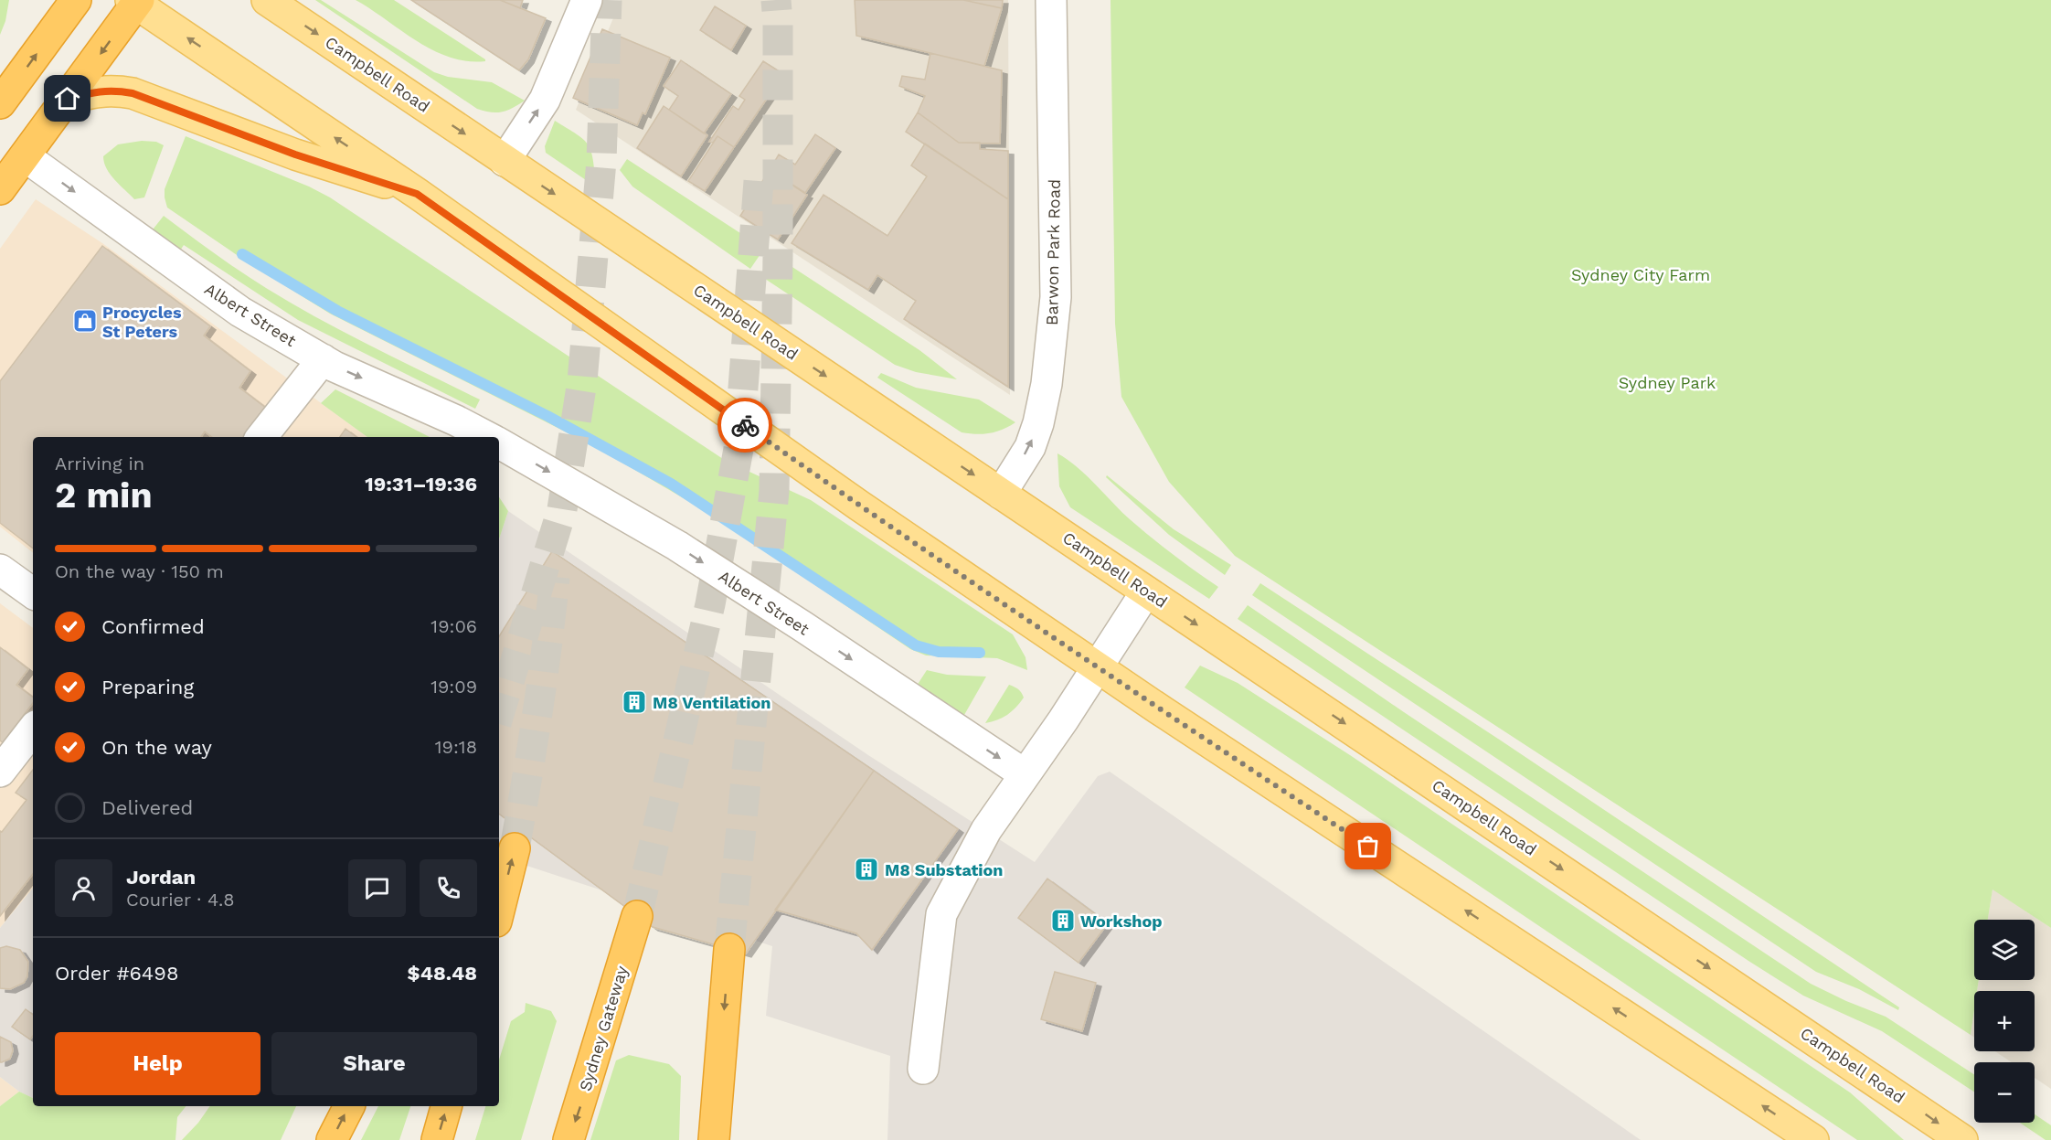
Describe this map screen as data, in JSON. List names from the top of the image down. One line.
{"streets":{"highway":["Sydney Gateway"],"main road":["Campbell Road"],"street":["Barwon Park Road","Albert Street"]},"crossings":[["Campbell Road","Barwon Park Road"]],"one_way":["Barwon Park Road","Albert Street"],"parks":["Sydney City Farm","Sydney Park"],"places":{"shop":["Procycles St Peters"],"building":["M8 Ventilation","M8 Substation","Workshop"]},"page":{"heading":["2 min","Arriving in","19:31–19:36"],"panel":["Jordan","Courier · 4.8","Order #6498","$48.48"],"bar":"On the way · 150 m","list":[["Confirmed","19:06"],["Preparing","19:09"],["On the way","19:18"],"Delivered"],"map_buttons":["+","−"],"buttons":["Help","Share"]}}
